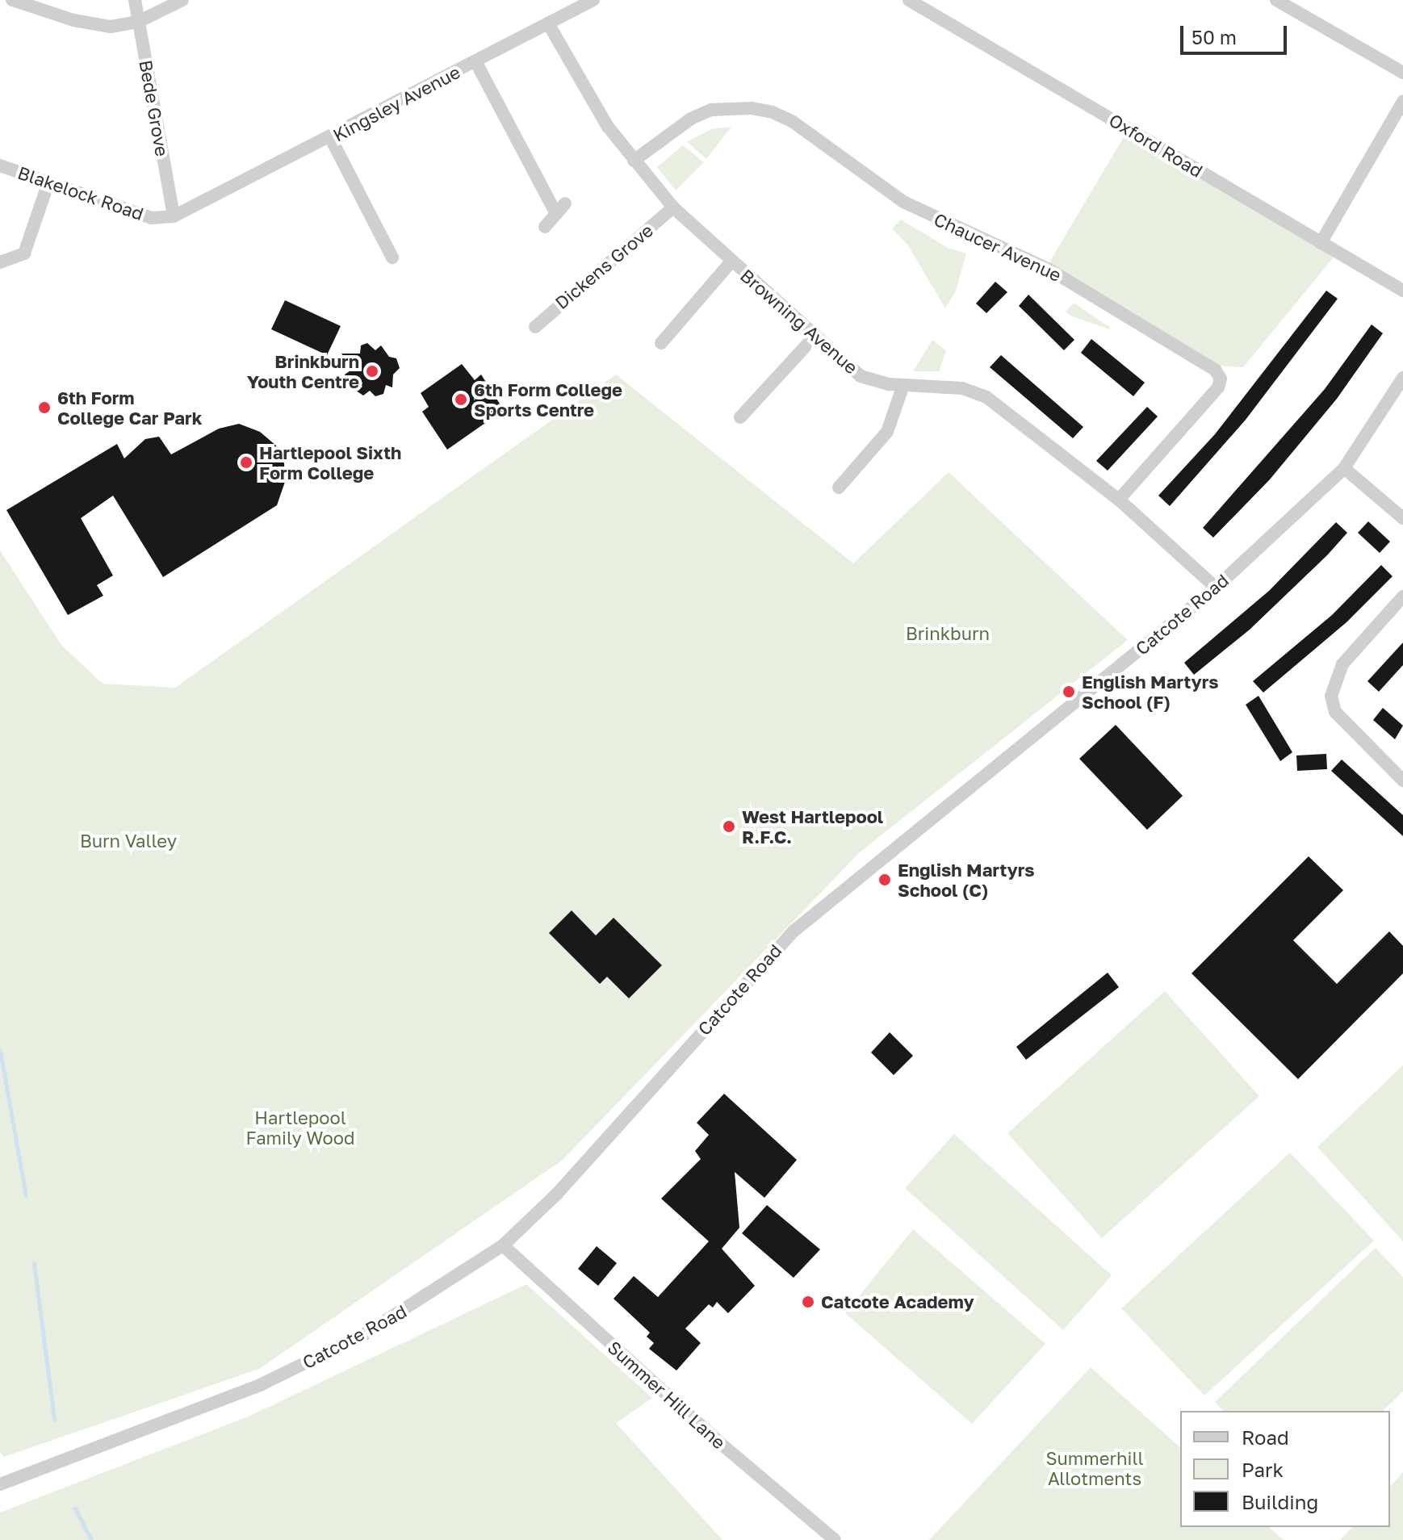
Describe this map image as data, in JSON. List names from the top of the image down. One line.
{"streets":{"street":["Kingsley Avenue","Bede Grove","Oxford Road","Blakelock Road","Chaucer Avenue","Dickens Grove","Browning Avenue","Catcote Road","Summer Hill Lane"]},"crossings":[["Kingsley Avenue","Blakelock Road"],["Kingsley Avenue","Browning Avenue"],["Bede Grove","Blakelock Road"],["Chaucer Avenue","Browning Avenue"],["Dickens Grove","Browning Avenue"],["Browning Avenue","Catcote Road"],["Catcote Road","Summer Hill Lane"]],"parks":["Brinkburn","Burn Valley","Hartlepool Family Wood","Summerhill Allotments"],"places":["Brinkburn Youth Centre","6th Form College Sports Centre","6th Form College Car Park","Hartlepool Sixth Form College","English Martyrs School (F)","West Hartlepool R.F.C.","English Martyrs School (C)","Catcote Academy"],"legend":["Road","Park","Building"],"scale_bar":"50 m"}
